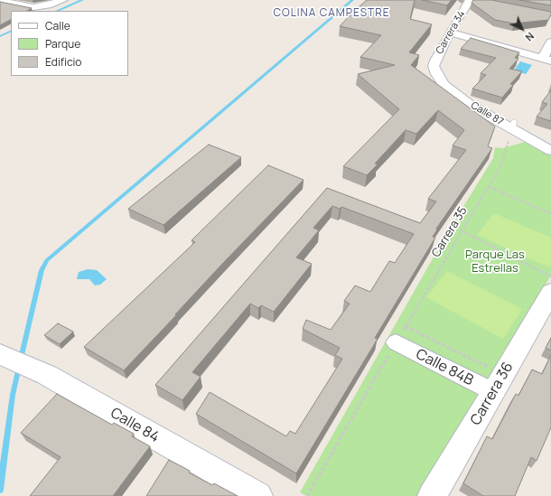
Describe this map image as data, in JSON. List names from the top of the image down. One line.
{"streets":{"street":["Carrera 34","Calle 87","Calle 84B","Carrera 36","Calle 84"],"path":["Carrera 35"]},"crossings":[["Carrera 34","Calle 87"],["Calle 87","Carrera 35"],["Carrera 35","Calle 84B"],["Calle 84B","Carrera 36"]],"districts":["COLINA CAMPESTRE"],"parks":["Parque Las Estrellas"],"legend":["Calle","Parque","Edificio"],"north":"bottom right"}
